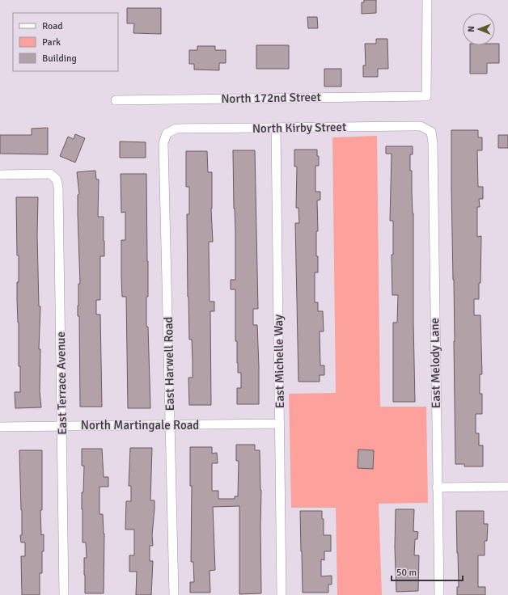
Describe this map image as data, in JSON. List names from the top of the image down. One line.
{"streets":{"street":["North 172nd Street","North Kirby Street","East Michelle Way","East Melody Lane","East Harwell Road","East Terrace Avenue","North Martingale Road"]},"crossings":[["North Kirby Street","East Michelle Way"],["North Kirby Street","East Melody Lane"],["North Kirby Street","East Harwell Road"],["East Michelle Way","North Martingale Road"],["East Harwell Road","North Martingale Road"],["East Terrace Avenue","North Martingale Road"]],"legend":["Road","Park","Building"],"scale_bar":"50 m","north":"left"}
